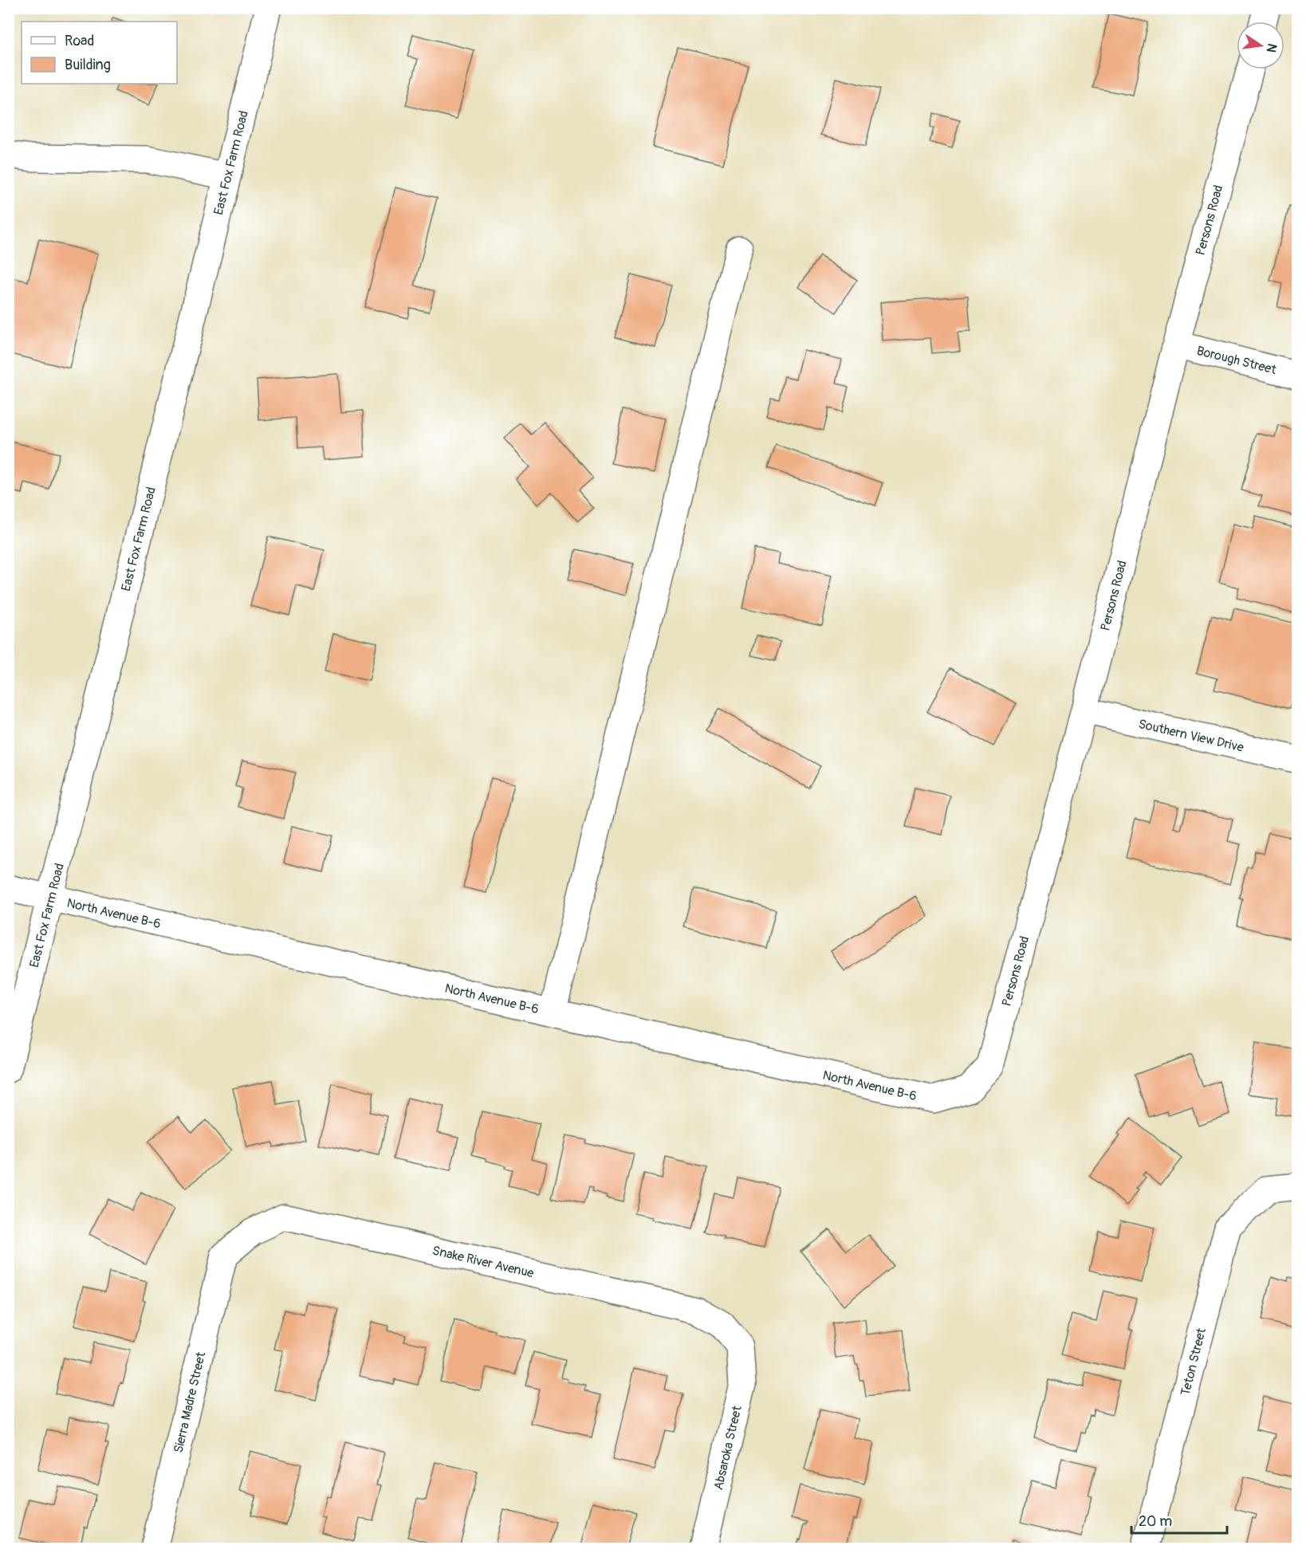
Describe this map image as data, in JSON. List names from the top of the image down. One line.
{"streets":{"street":["East Fox Farm Road","Persons Road","Borough Street","Southern View Drive","North Avenue B-6","Snake River Avenue","Teton Street","Sierra Madre Street","Absaroka Street"]},"crossings":[["East Fox Farm Road","North Avenue B-6"],["Persons Road","Borough Street"],["Persons Road","Southern View Drive"],["Persons Road","North Avenue B-6"],["Snake River Avenue","Sierra Madre Street"],["Snake River Avenue","Absaroka Street"]],"legend":["Road","Building"],"scale_bar":"20 m","north":"right"}
